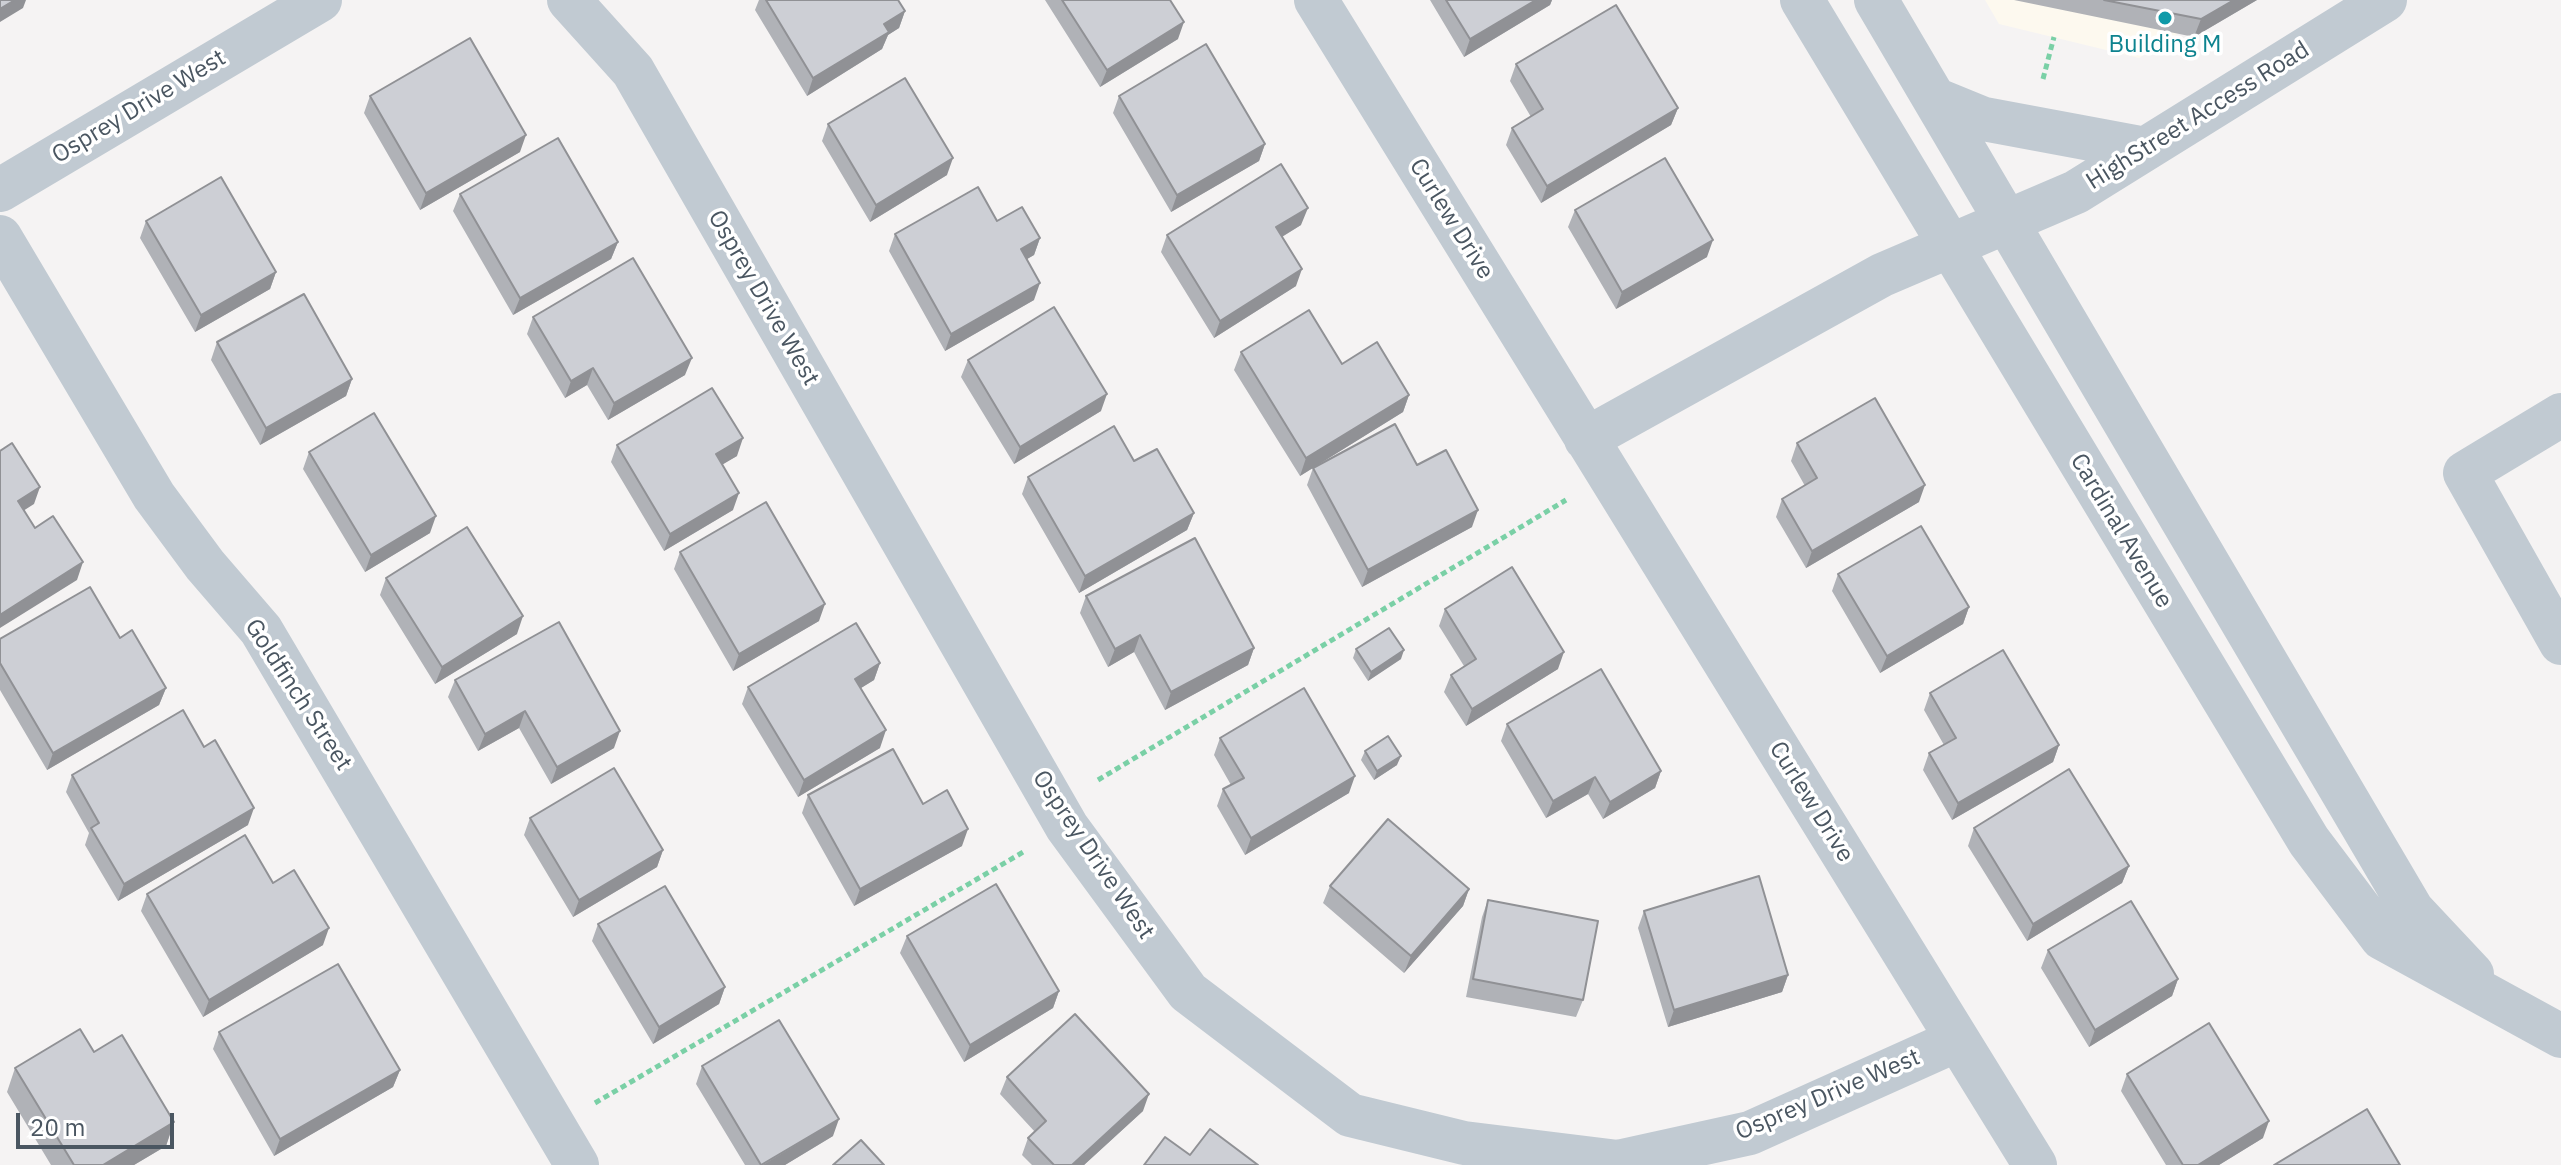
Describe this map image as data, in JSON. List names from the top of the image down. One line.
{"streets":{"street":["Osprey Drive West","HighStreet Access Road","Curlew Drive","Cardinal Avenue","Goldfinch Street"]},"crossings":[["Osprey Drive West","Curlew Drive"],["HighStreet Access Road","Cardinal Avenue"]],"places":["Building M"],"scale_bar":"20 m"}
